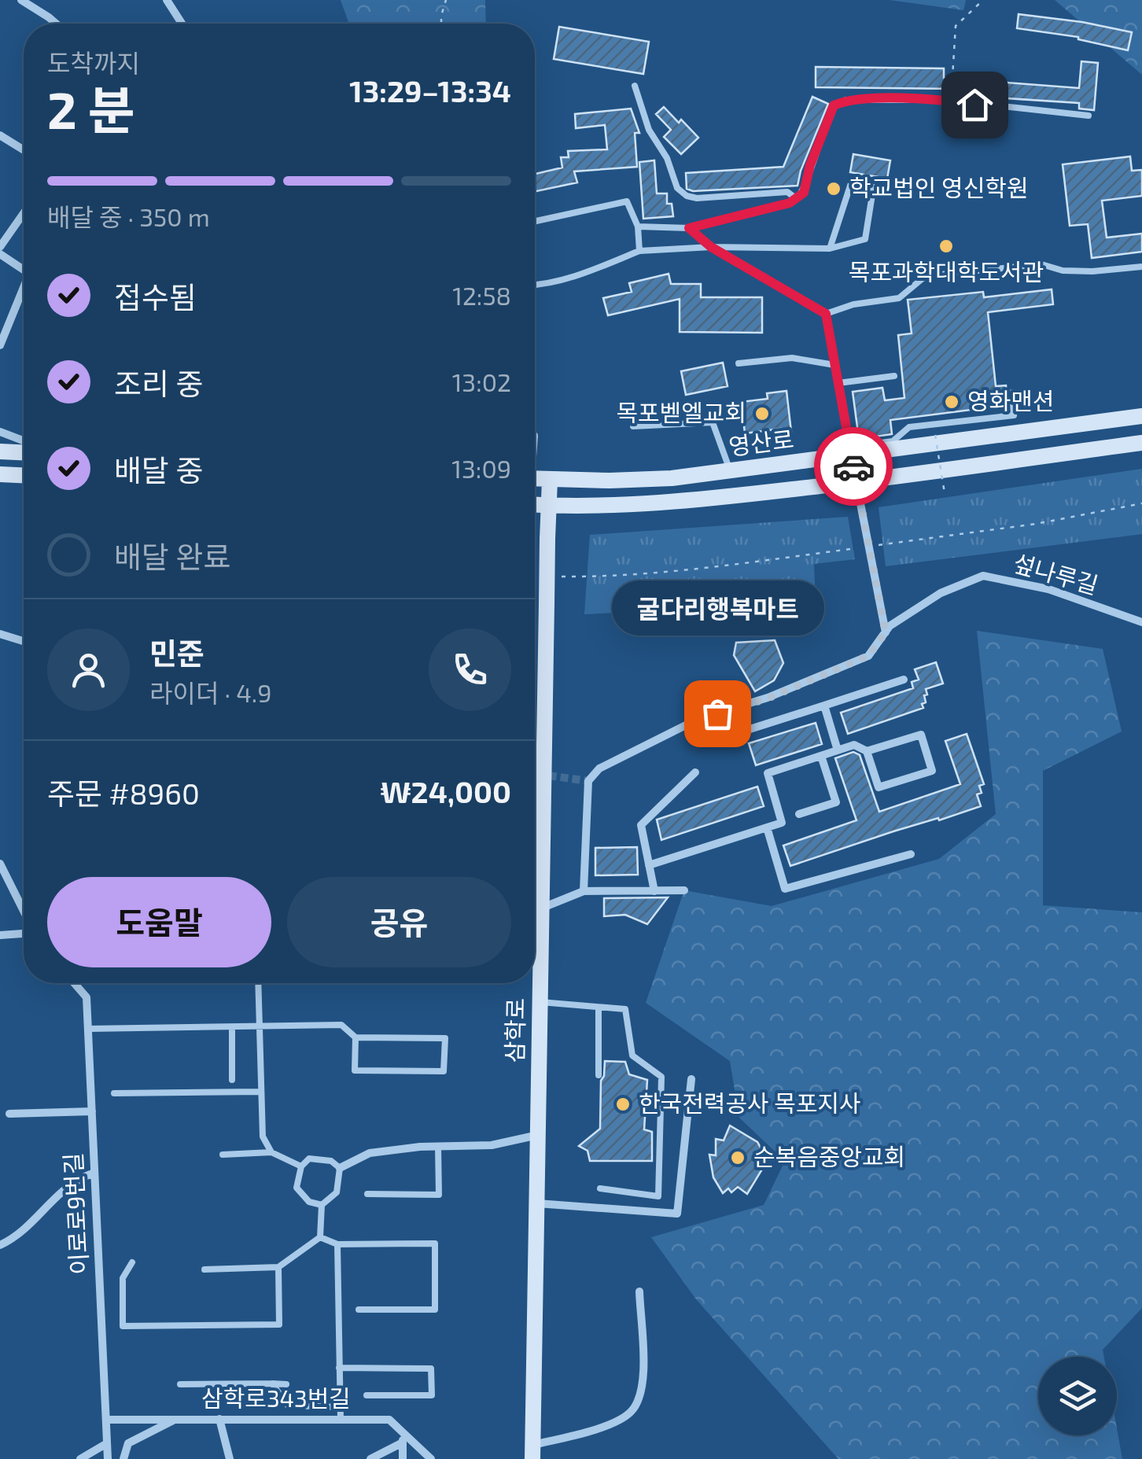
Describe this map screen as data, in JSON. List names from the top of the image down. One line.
{"streets":{"street":["영산로","섶나루길","삼학로","이로로9번길","삼학로343번길"]},"crossings":[["영산로","삼학로"],["이로로9번길","삼학로343번길"]],"places":["학교법인 영신학원","목포과학대학도서관","영화맨션","목포벧엘교회","굴다리행복마트","한국전력공사 목포지사","순복음중앙교회"],"page":{"heading":["2 분","도착까지","13:29–13:34"],"panel":["민준","라이더 · 4.9","주문 #8960","₩24,000"],"bar":"배달 중 · 350 m","list":[["접수됨","12:58"],["조리 중","13:02"],["배달 중","13:09"],"배달 완료"],"bubble":"굴다리행복마트","buttons":["도움말","공유"]}}
